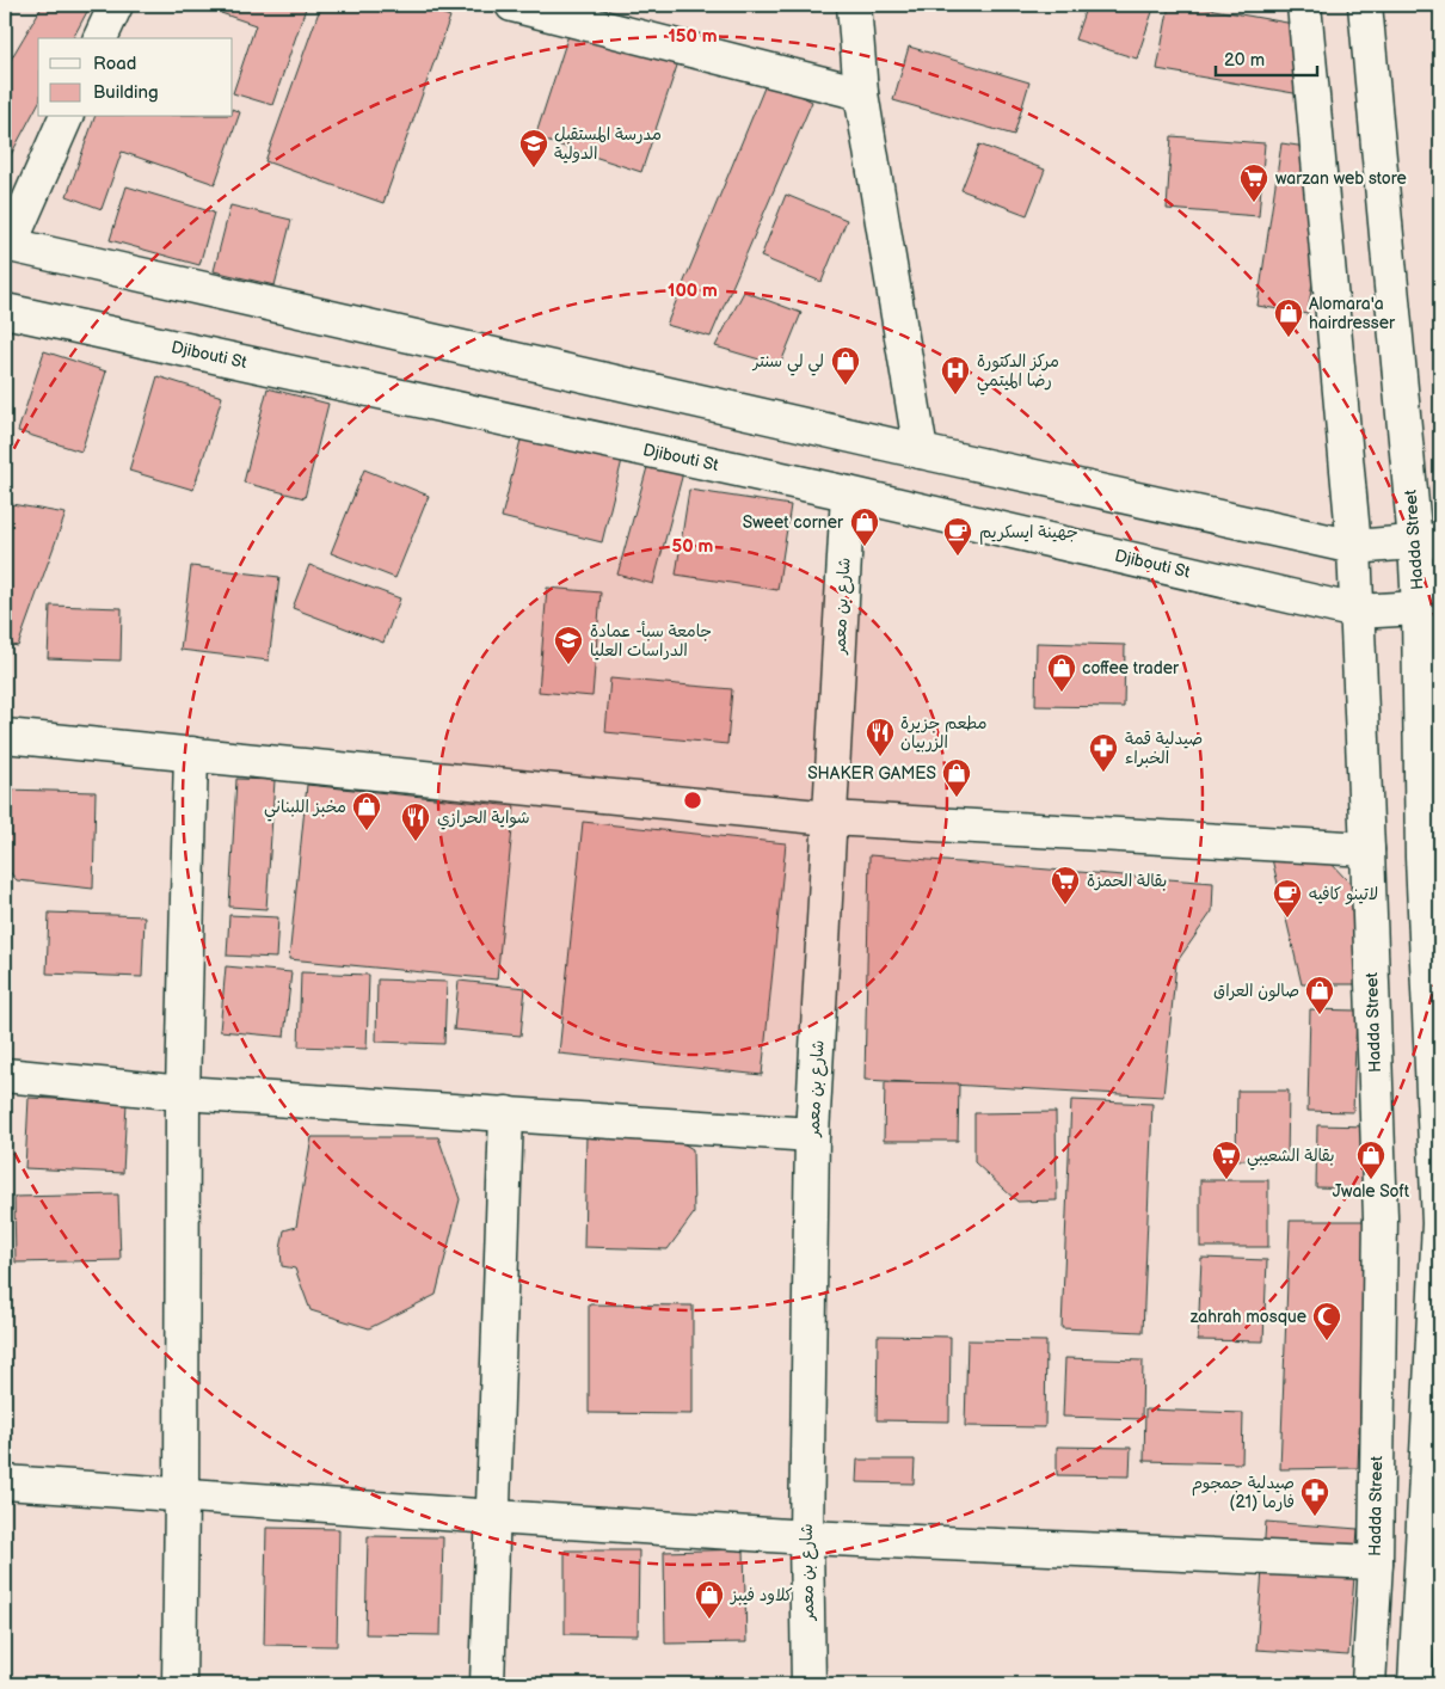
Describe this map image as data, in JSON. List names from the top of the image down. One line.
{"streets":{"street":["Djibouti St","Hadda Street","شارع بن معمر"]},"crossings":[["Djibouti St","Hadda Street"],["Djibouti St","شارع بن معمر"]],"places":{"school or university":["مدرسة المستقبل الدولية","جامعة سبأ- عمادة الدراسات العليا"],"supermarket":["warzan web store","بقالة الحمزة","بقالة الشعيبي"],"shop":["Alomara'a hairdresser","لي لي سنتر","Sweet corner","coffee trader","SHAKER GAMES","مخبز اللبناني","صالون العراق","Jwale Soft","كلاود فيبز"],"hospital":["مركز الدكتورة رضا الميتمي"],"cafe":["جهينة ايسكريم","لاتينو كافيه"],"restaurant":["مطعم جزيرة الزربيان","شواية الحرازي"],"pharmacy":["صيدلية قمة الخبراء","صيدلية جمجوم فارما (21)"],"mosque":["zahrah mosque"]},"legend":["Road","Building"],"scale_bar":"20 m","rings":["150 m","100 m","50 m"]}
